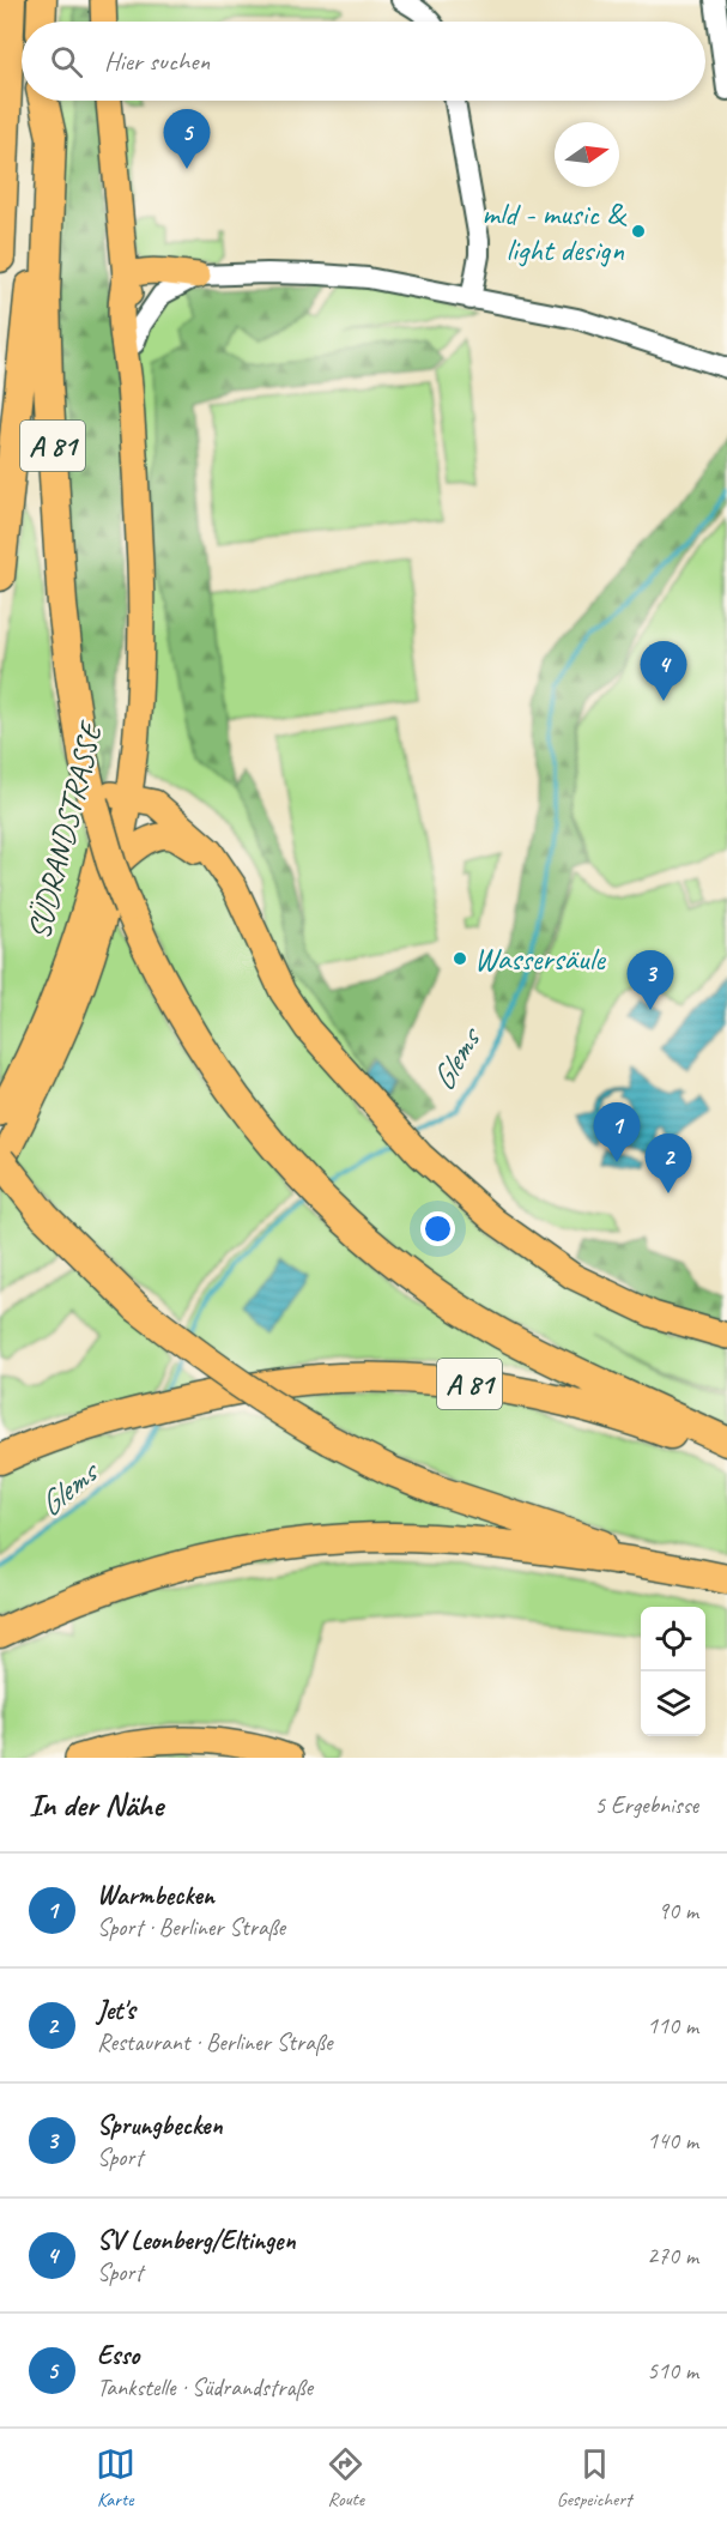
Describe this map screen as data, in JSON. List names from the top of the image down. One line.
{"streets":{"highway":["A 81"],"main road":["SÜDRANDSTRASSE"]},"crossings":[["A 81","SÜDRANDSTRASSE"]],"water":["Glems"],"places":["mld - music & light design","Wassersäule"],"north":"right","page":{"search":"Hier suchen","pins":["5","4","3","1","2"],"heading":["In der Nähe","5 Ergebnisse"],"list":[{"mark":"1","name":"Warmbecken","note":"Sport · Berliner Straße","value":"90 m"},{"mark":"2","name":"Jet's","note":"Restaurant · Berliner Straße","value":"110 m"},{"mark":"3","name":"Sprungbecken","note":"Sport","value":"140 m"},{"mark":"4","name":"SV Leonberg/Eltingen","note":"Sport","value":"270 m"},{"mark":"5","name":"Esso","note":"Tankstelle · Südrandstraße","value":"510 m"}],"nav":["Karte","Route","Gespeichert"]}}
